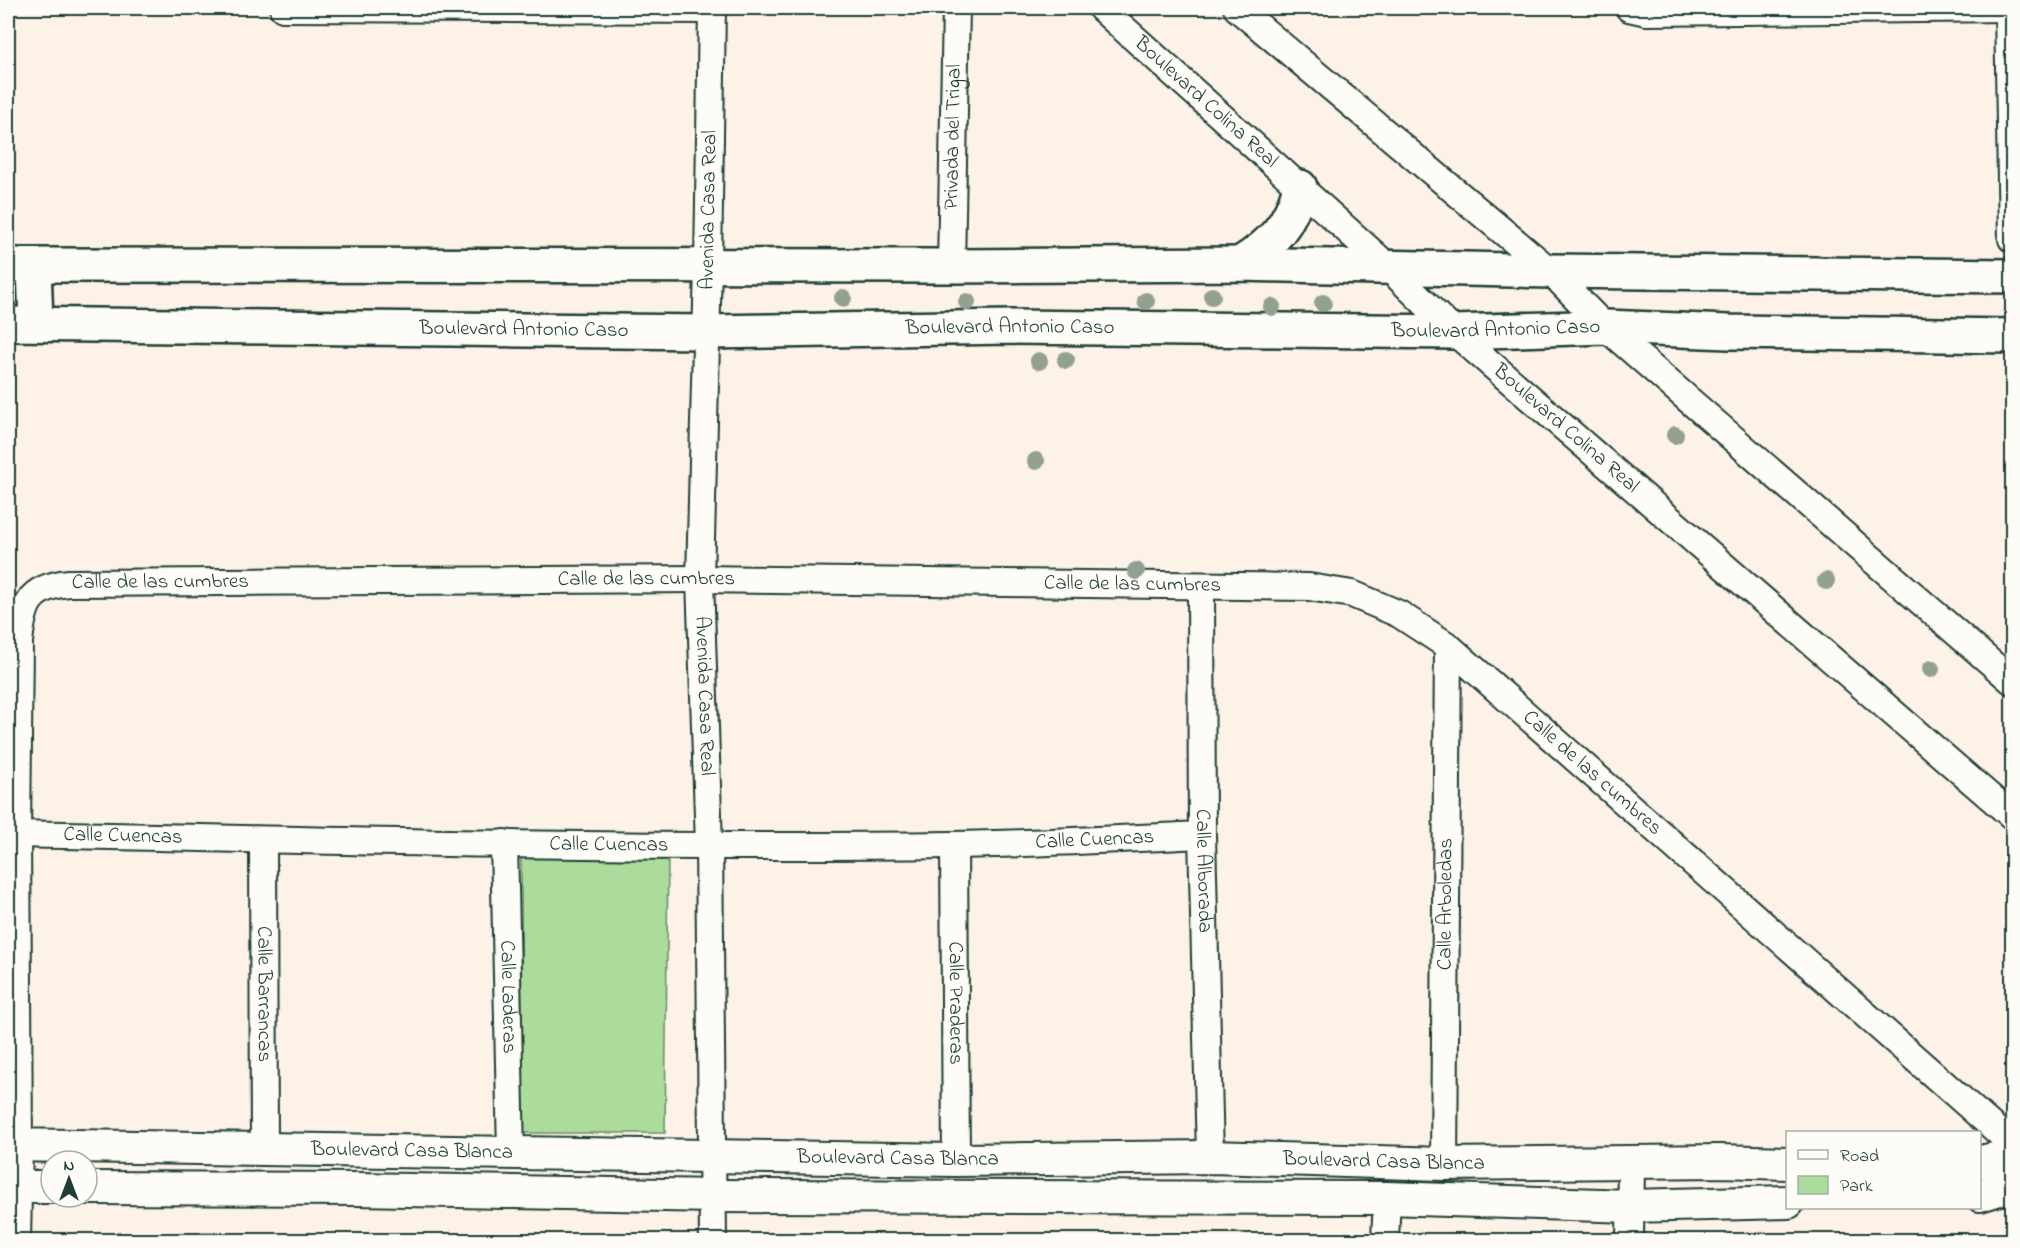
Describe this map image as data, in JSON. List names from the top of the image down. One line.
{"streets":{"main road":["Boulevard Antonio Caso"],"street":["Boulevard Colina Real","Privada del Trigal","Avenida Casa Real","Calle de las cumbres","Calle Cuencas","Calle Alborada","Calle Arboledas","Calle Barrancas","Calle Laderas","Calle Praderas","Boulevard Casa Blanca"]},"crossings":[["Boulevard Colina Real","Boulevard Antonio Caso"],["Avenida Casa Real","Boulevard Antonio Caso"],["Avenida Casa Real","Calle de las cumbres"],["Avenida Casa Real","Calle Cuencas"],["Avenida Casa Real","Boulevard Casa Blanca"],["Calle de las cumbres","Calle Cuencas"],["Calle de las cumbres","Calle Alborada"],["Calle de las cumbres","Calle Arboledas"],["Calle Cuencas","Calle Alborada"],["Calle Cuencas","Calle Barrancas"],["Calle Cuencas","Calle Laderas"],["Calle Cuencas","Calle Praderas"],["Calle Alborada","Boulevard Casa Blanca"],["Calle Arboledas","Boulevard Casa Blanca"],["Calle Barrancas","Boulevard Casa Blanca"],["Calle Laderas","Boulevard Casa Blanca"],["Calle Praderas","Boulevard Casa Blanca"]],"legend":["Road","Park"],"north":"top"}
